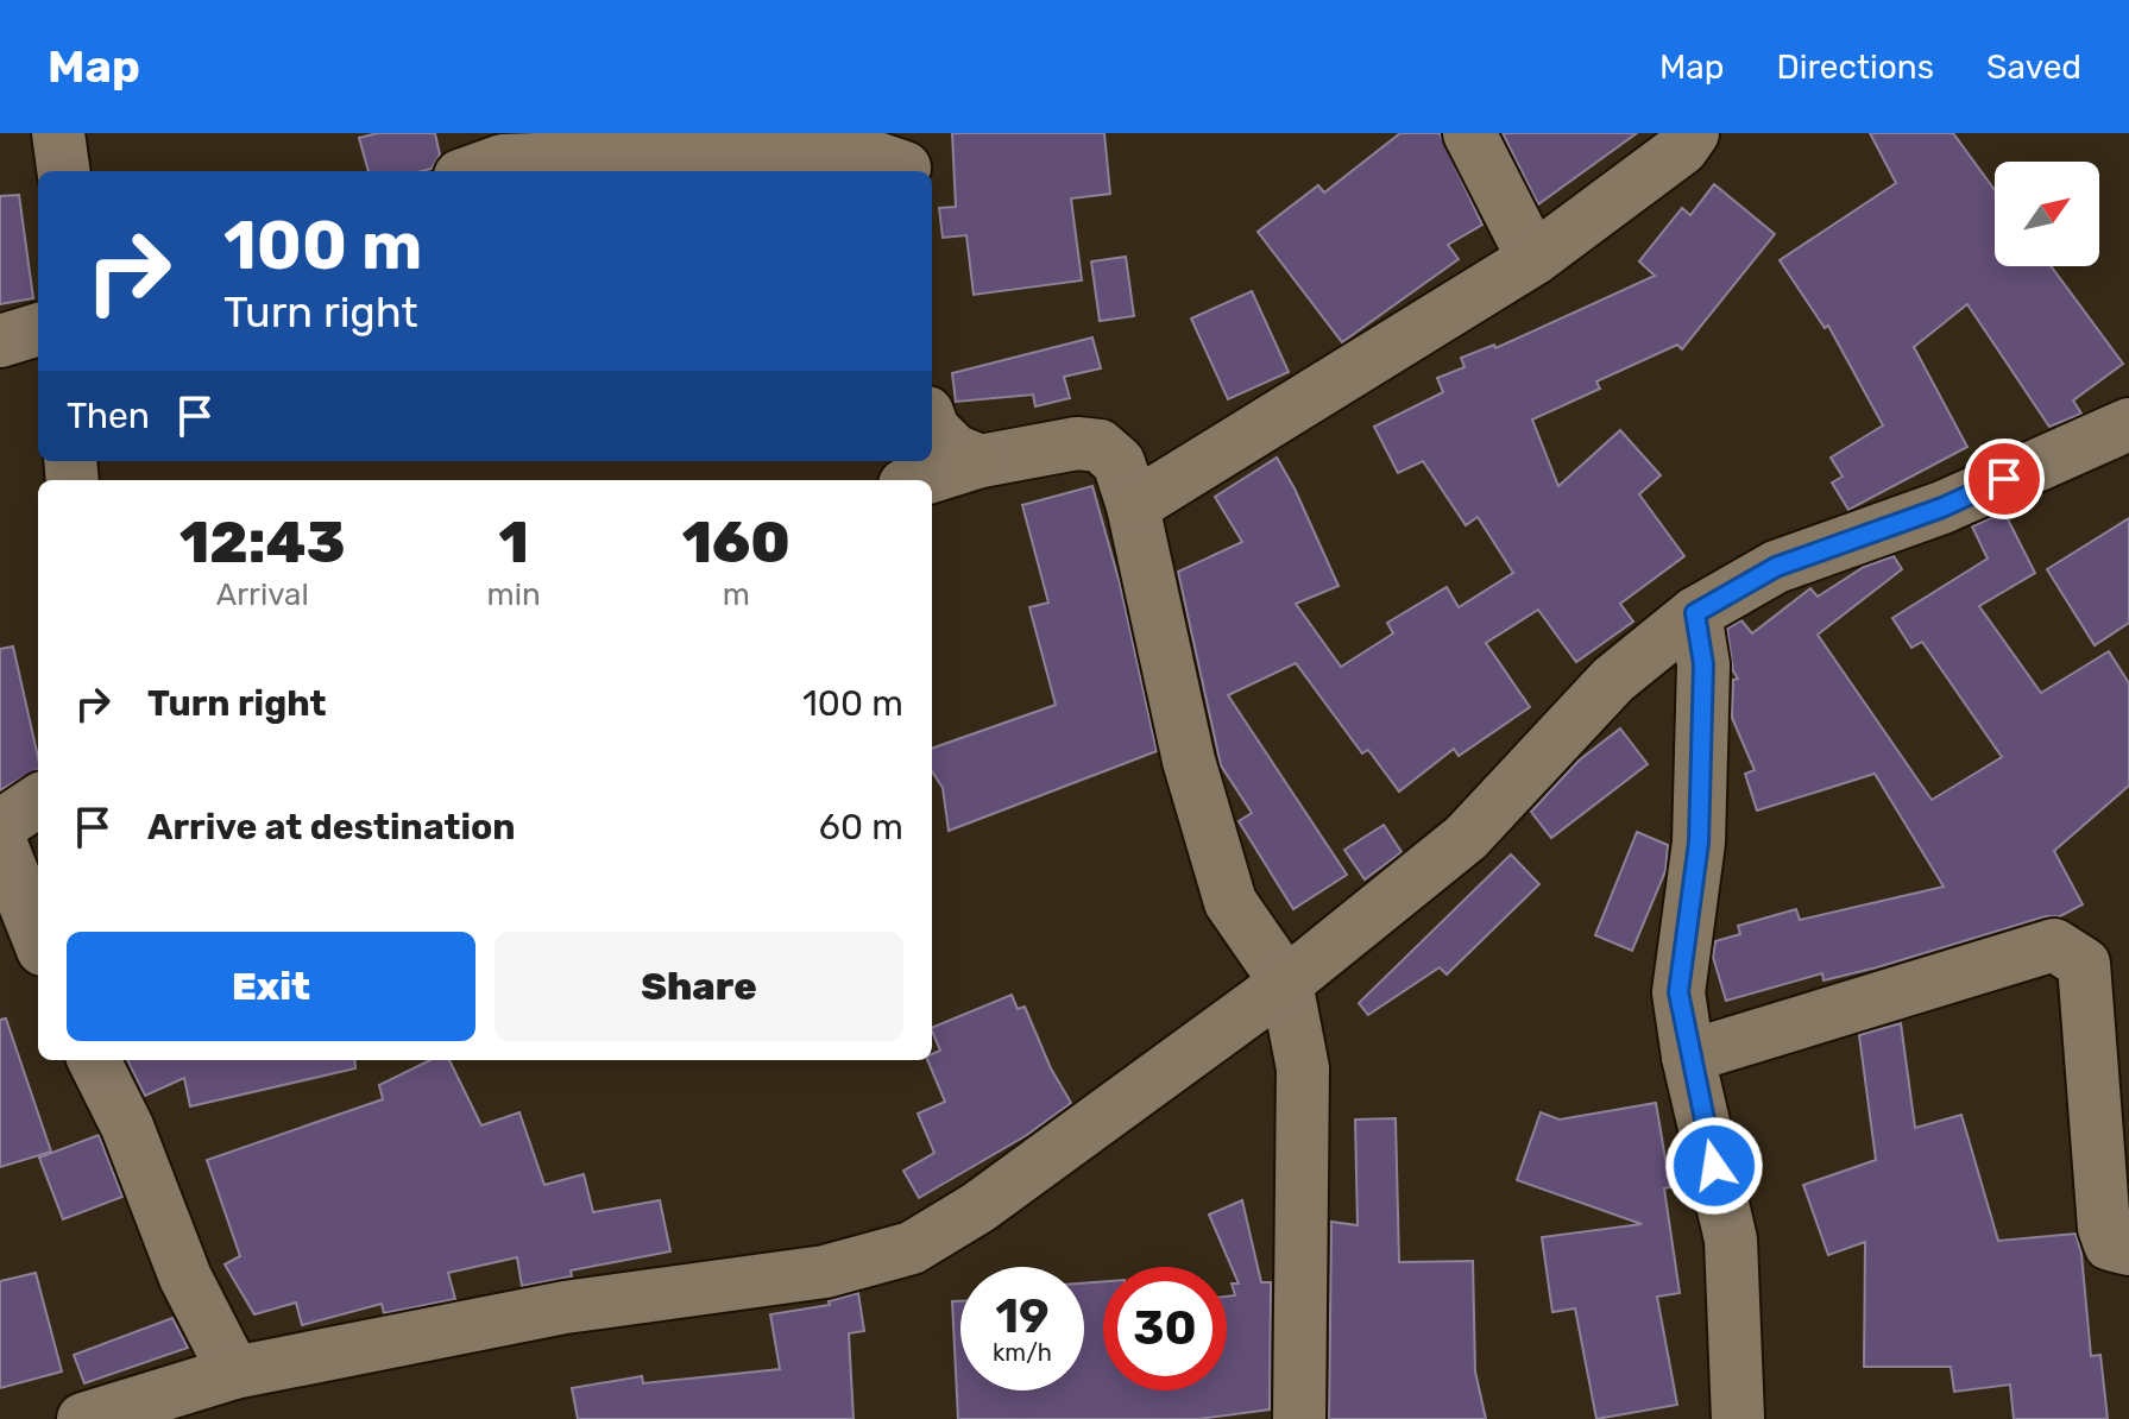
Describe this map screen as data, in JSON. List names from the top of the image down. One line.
{"north":"top right","page":{"header":"Map","nav":["Map","Directions","Saved"],"turn":["100 m","Turn right"],"then":"Then","eta":["12:43","Arrival","1","min","160","m"],"list":[{"name":"Turn right","value":"100 m"},{"name":"Arrive at destination","value":"60 m"}],"buttons":["Exit","Share"],"speed":"19 km/h","limit":"30"}}
